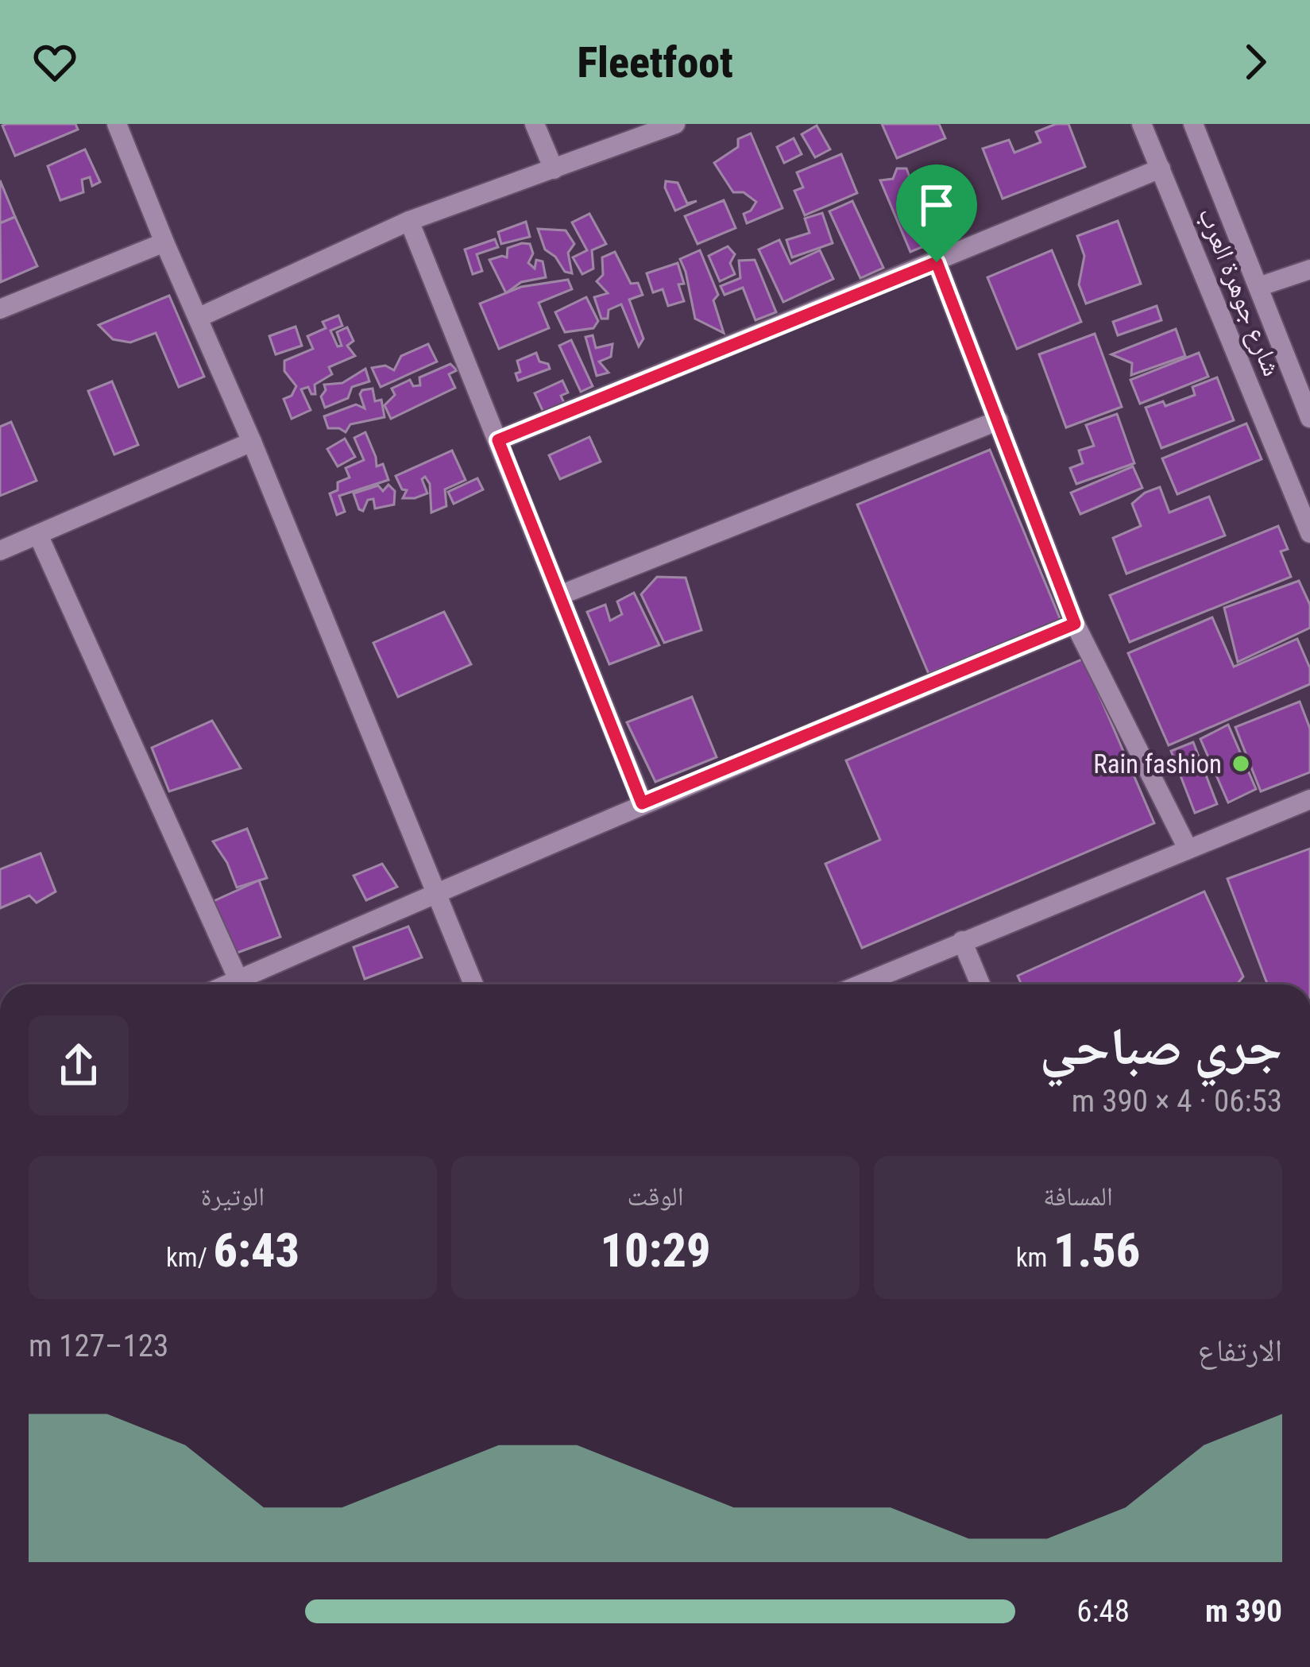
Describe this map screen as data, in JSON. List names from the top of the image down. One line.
{"streets":{"street":["شارع جوهرة العرب"]},"places":["Rain fashion"],"page":{"header":"Fleetfoot","heading":["جري صباحي","06:53 · 4 × 390 m"],"stats":[["المسافة","1.56 km"],["الوقت","10:29"],["الوتيرة","6:43 /km"]],"chart":["الارتفاع","123–127 m"],"list":[{"name":"390 m","note":"6:48"}]}}
